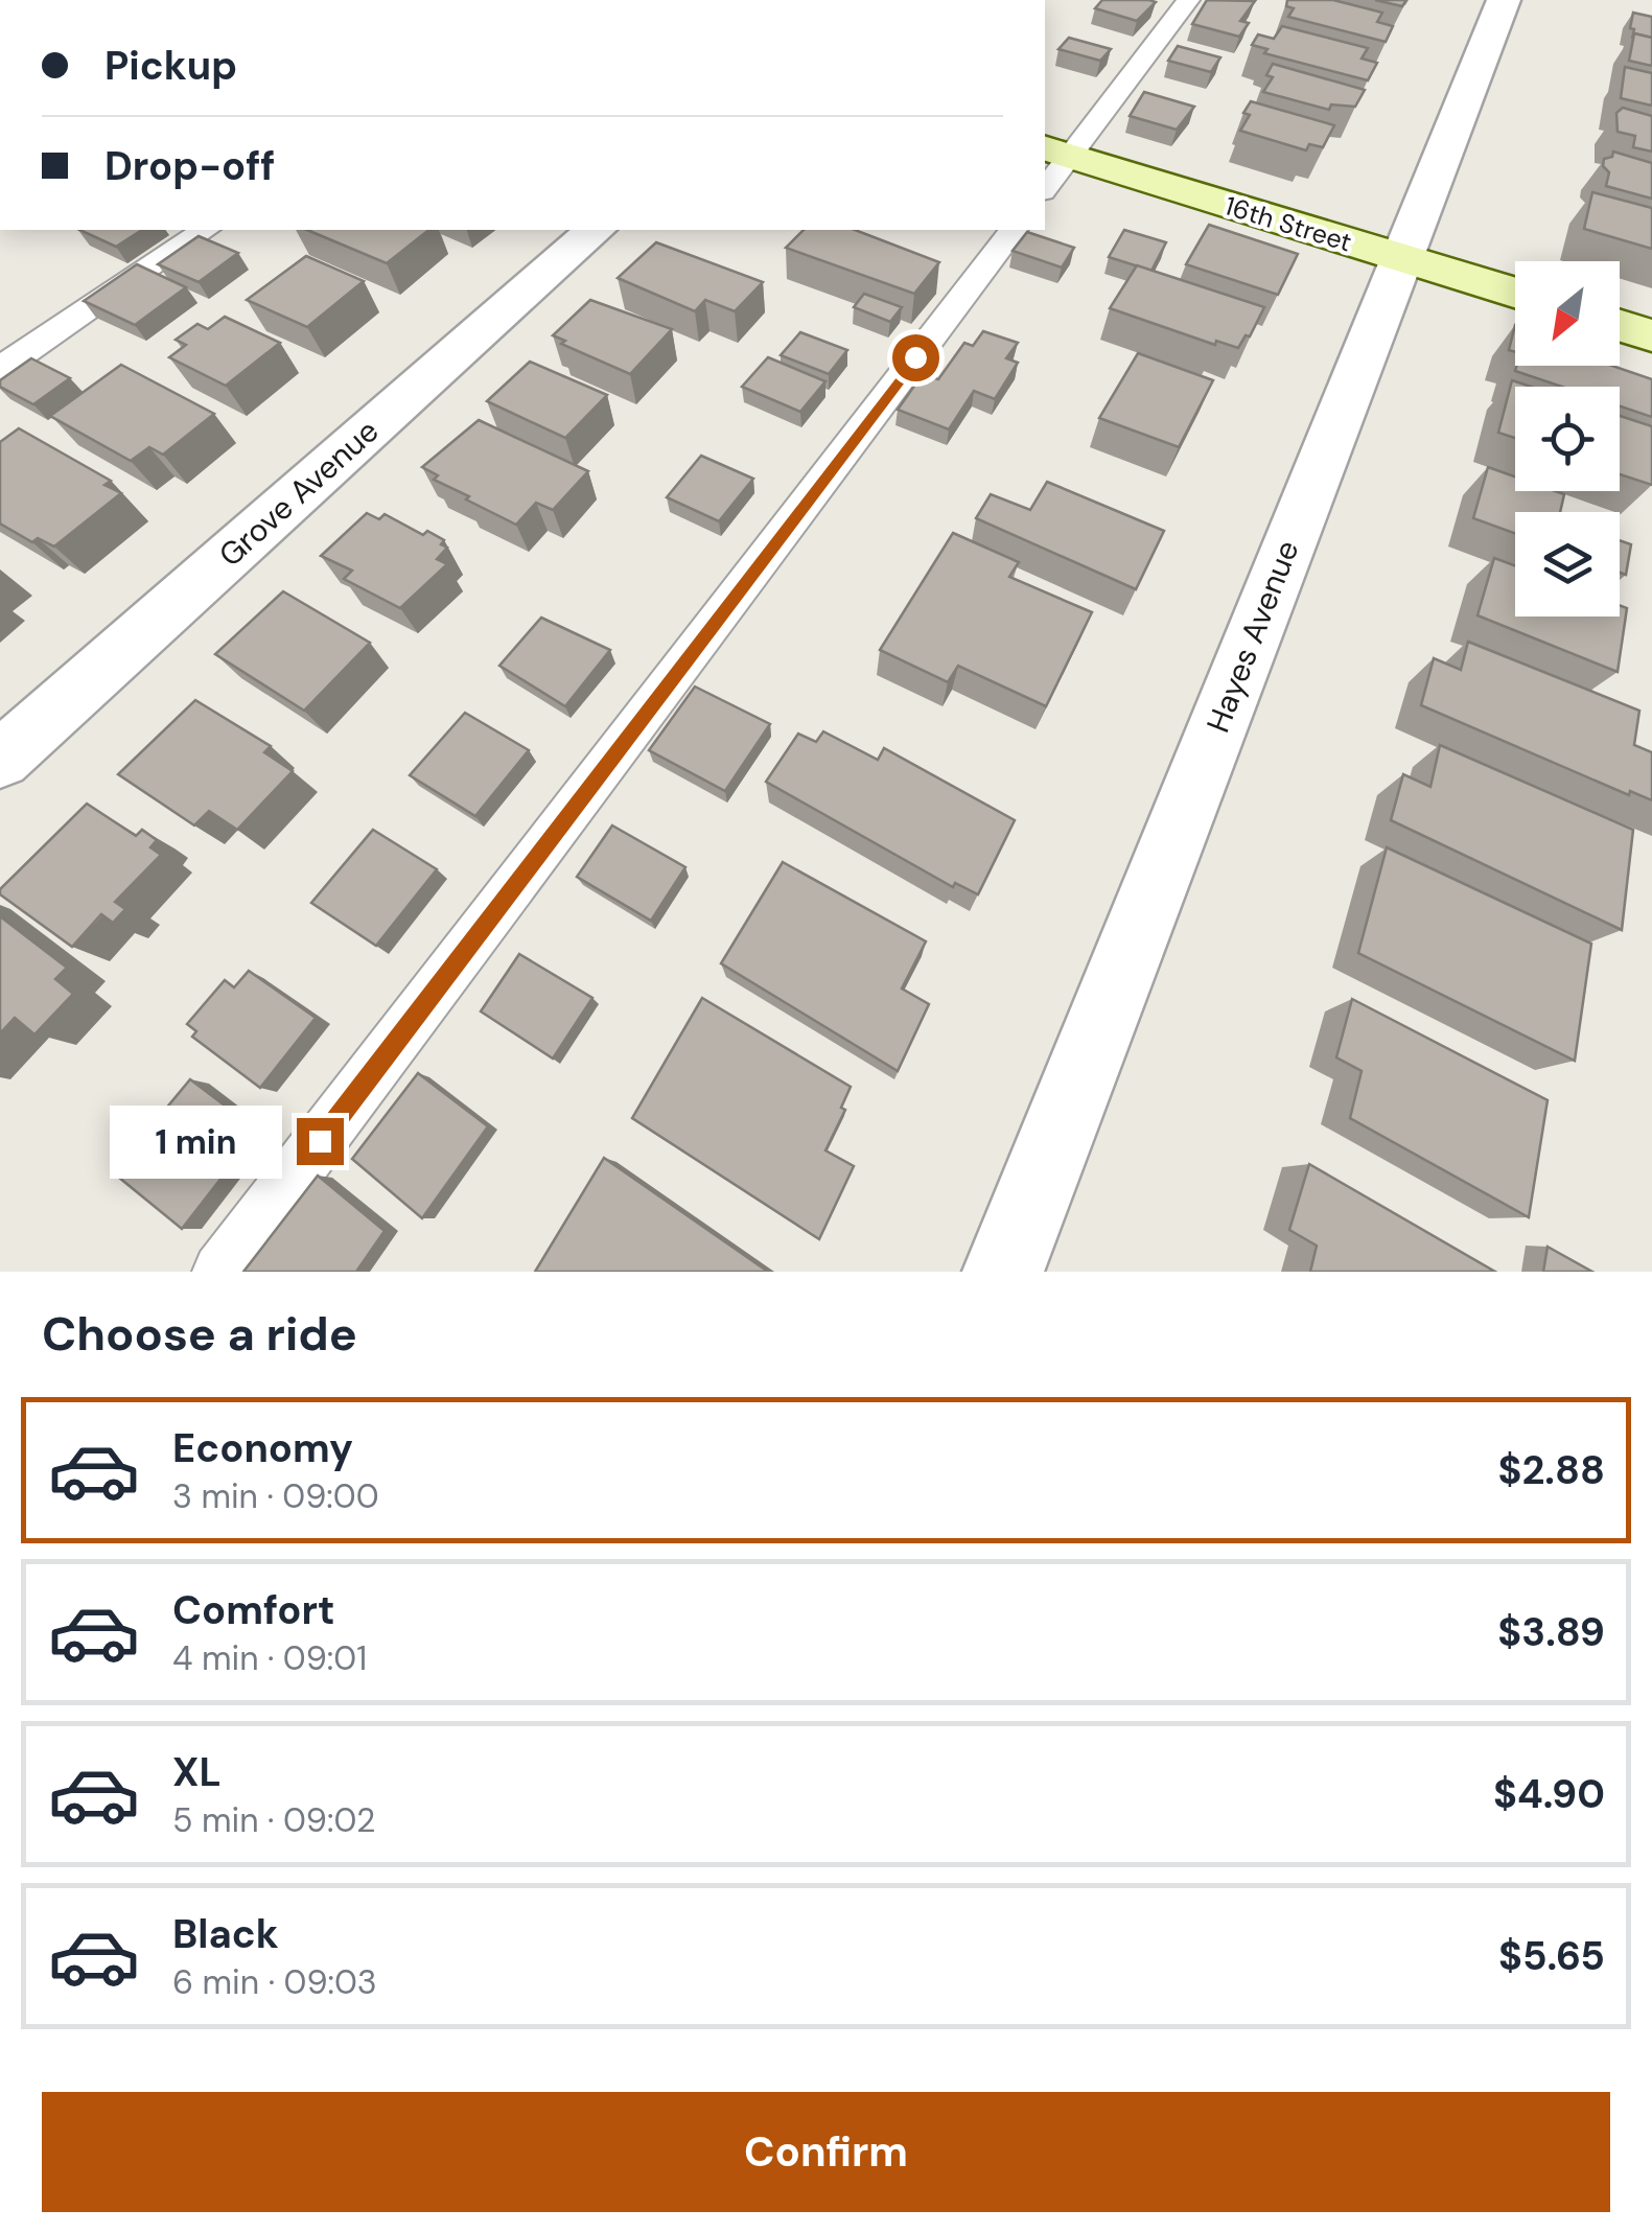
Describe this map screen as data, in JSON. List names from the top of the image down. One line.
{"streets":{"street":["16th Street","Grove Avenue","Hayes Avenue"]},"crossings":[["16th Street","Hayes Avenue"]],"north":"bottom left","page":{"banner":["Pickup","Drop-off"],"bubble":"1 min","heading":"Choose a ride","list":[{"name":"Economy","note":"3 min · 09:00","value":"$2.88"},{"name":"Comfort","note":"4 min · 09:01","value":"$3.89"},{"name":"XL","note":"5 min · 09:02","value":"$4.90"},{"name":"Black","note":"6 min · 09:03","value":"$5.65"}],"buttons":"Confirm"}}
